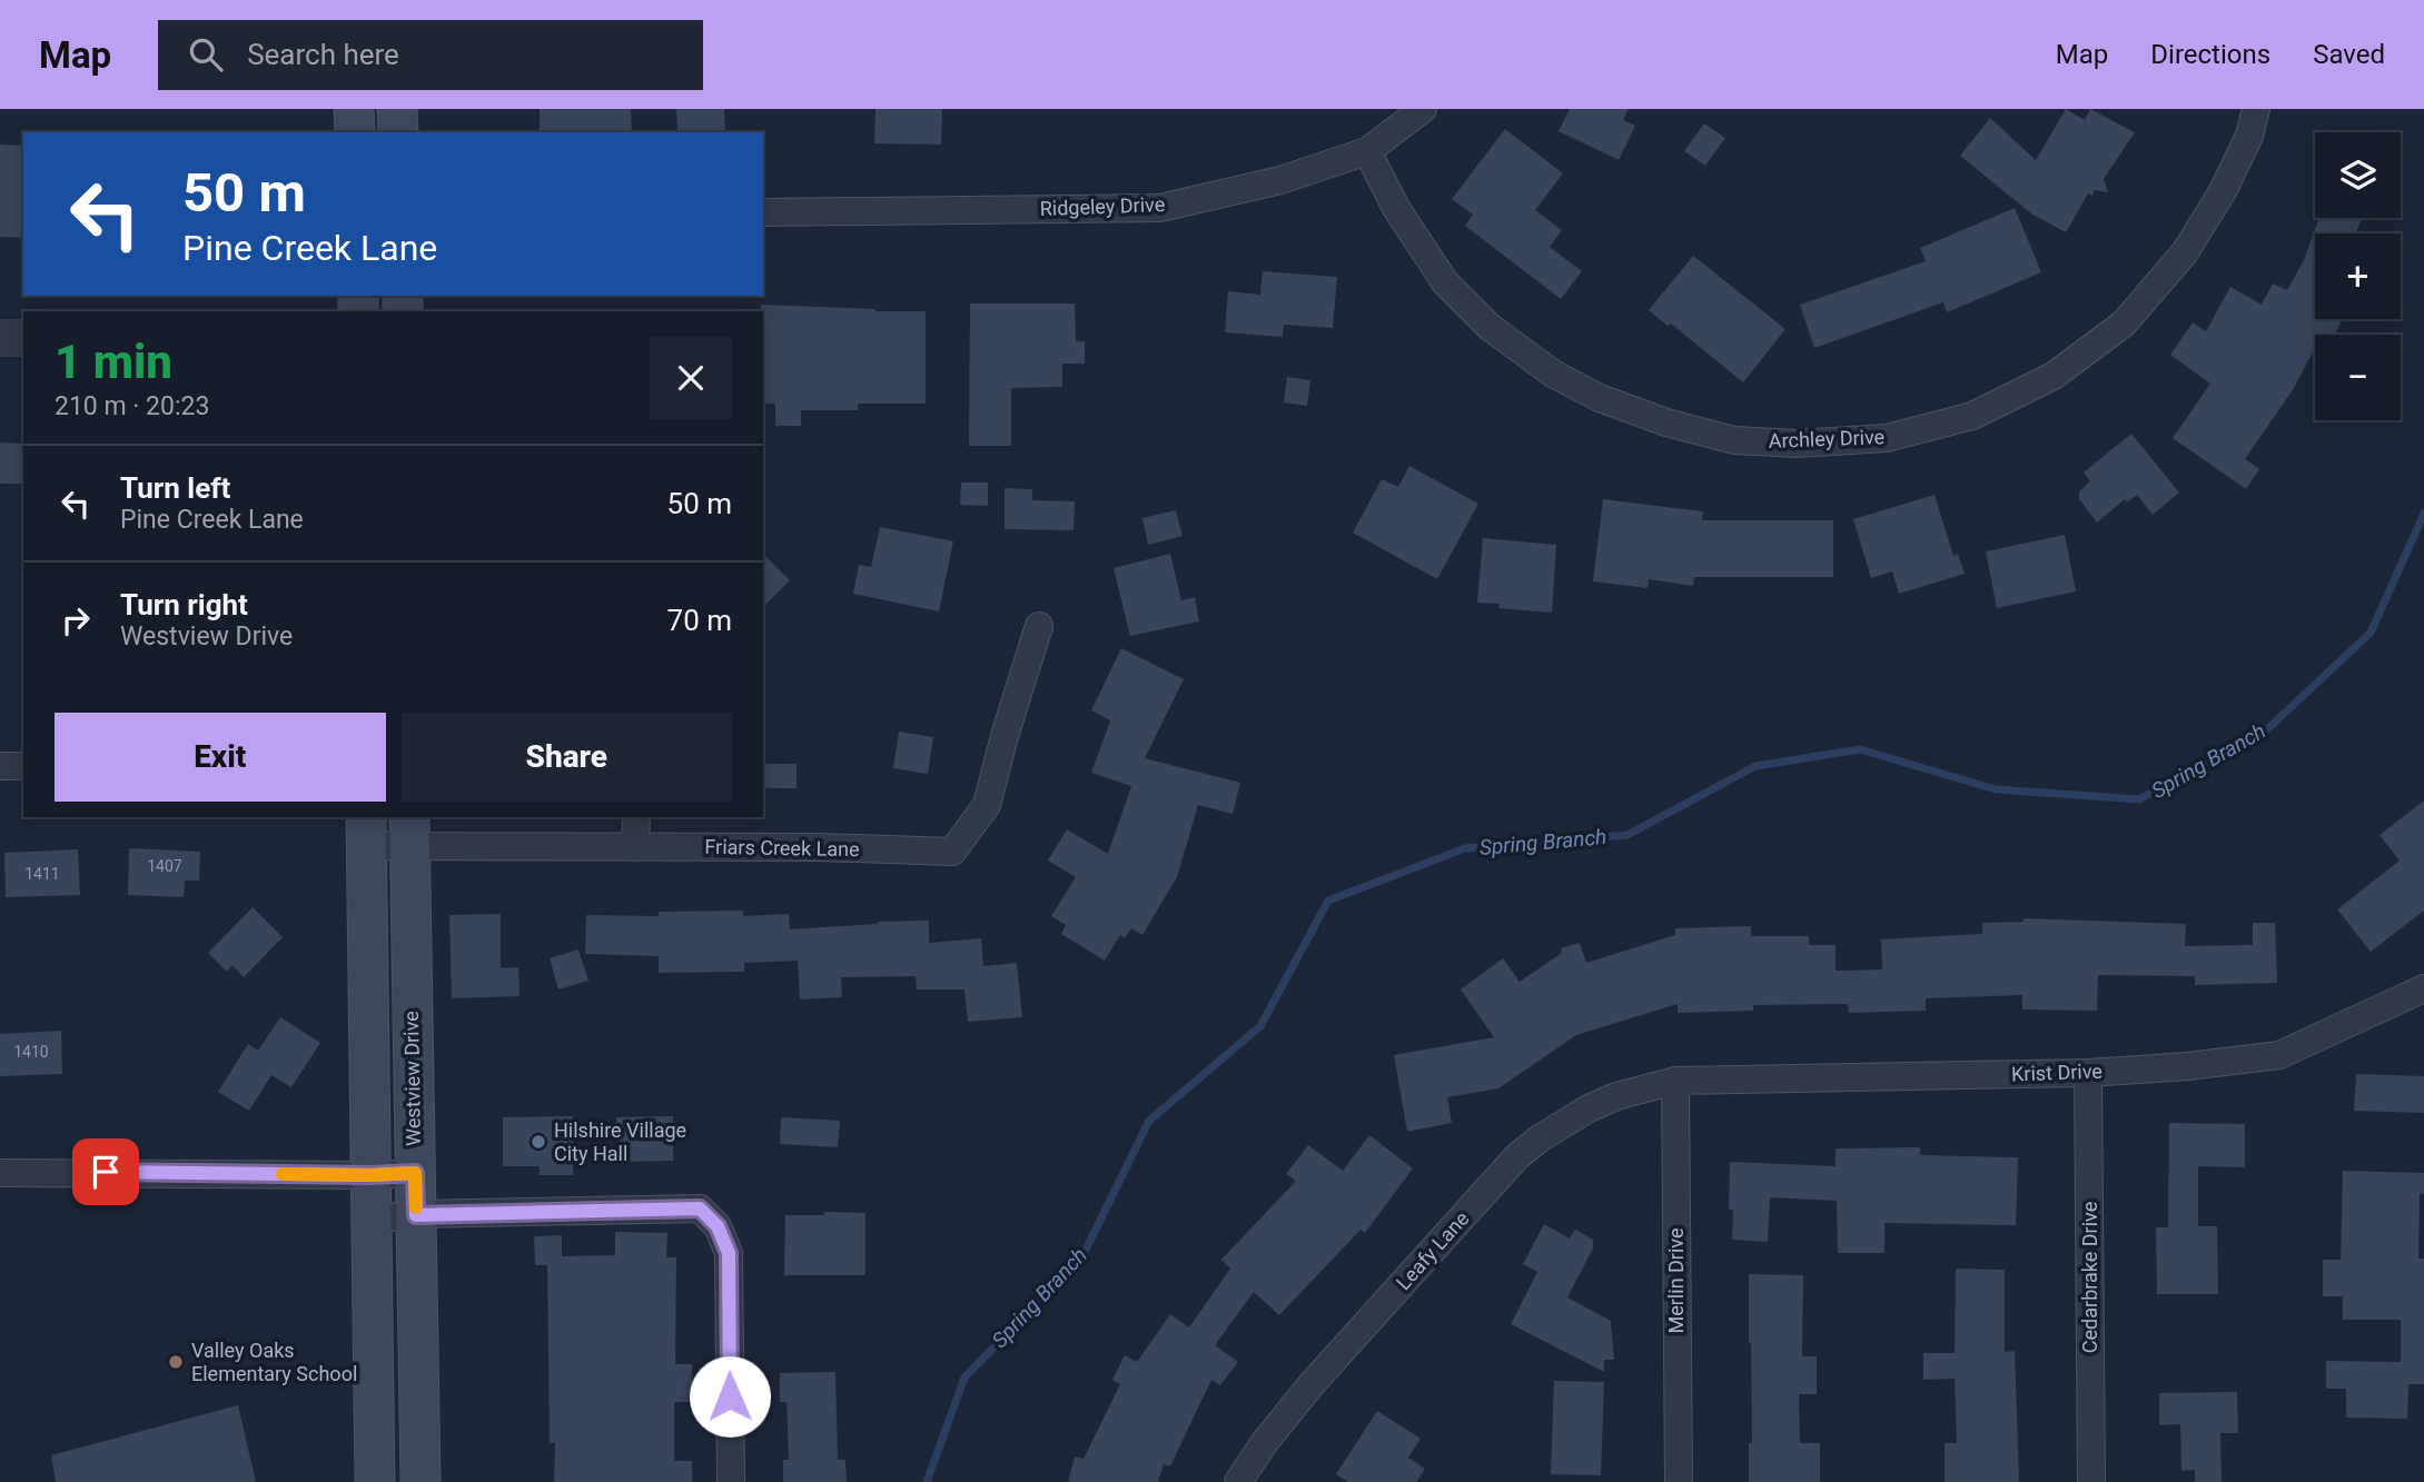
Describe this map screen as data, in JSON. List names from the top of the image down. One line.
{"streets":{"main road":["Westview Drive"],"street":["Ridgeley Drive","Archley Drive","Friars Creek Lane","Krist Drive","Leafy Lane","Cedarbrake Drive","Merlin Drive"]},"crossings":[["Ridgeley Drive","Archley Drive"],["Friars Creek Lane","Westview Drive"],["Krist Drive","Leafy Lane"],["Krist Drive","Cedarbrake Drive"],["Krist Drive","Merlin Drive"],["Leafy Lane","Merlin Drive"]],"water":["Spring Branch"],"places":["Hilshire Village City Hall","Valley Oaks Elementary School"],"house_numbers":["1407","1411","1410"],"page":{"header":"Map","search":"Search here","nav":["Map","Directions","Saved"],"map_buttons":["+","−"],"turn":["50 m","Pine Creek Lane"],"heading":["1 min","210 m · 20:23"],"list":[{"name":"Turn left","note":"Pine Creek Lane","value":"50 m"},{"name":"Turn right","note":"Westview Drive","value":"70 m"}],"buttons":["Exit","Share"]}}
